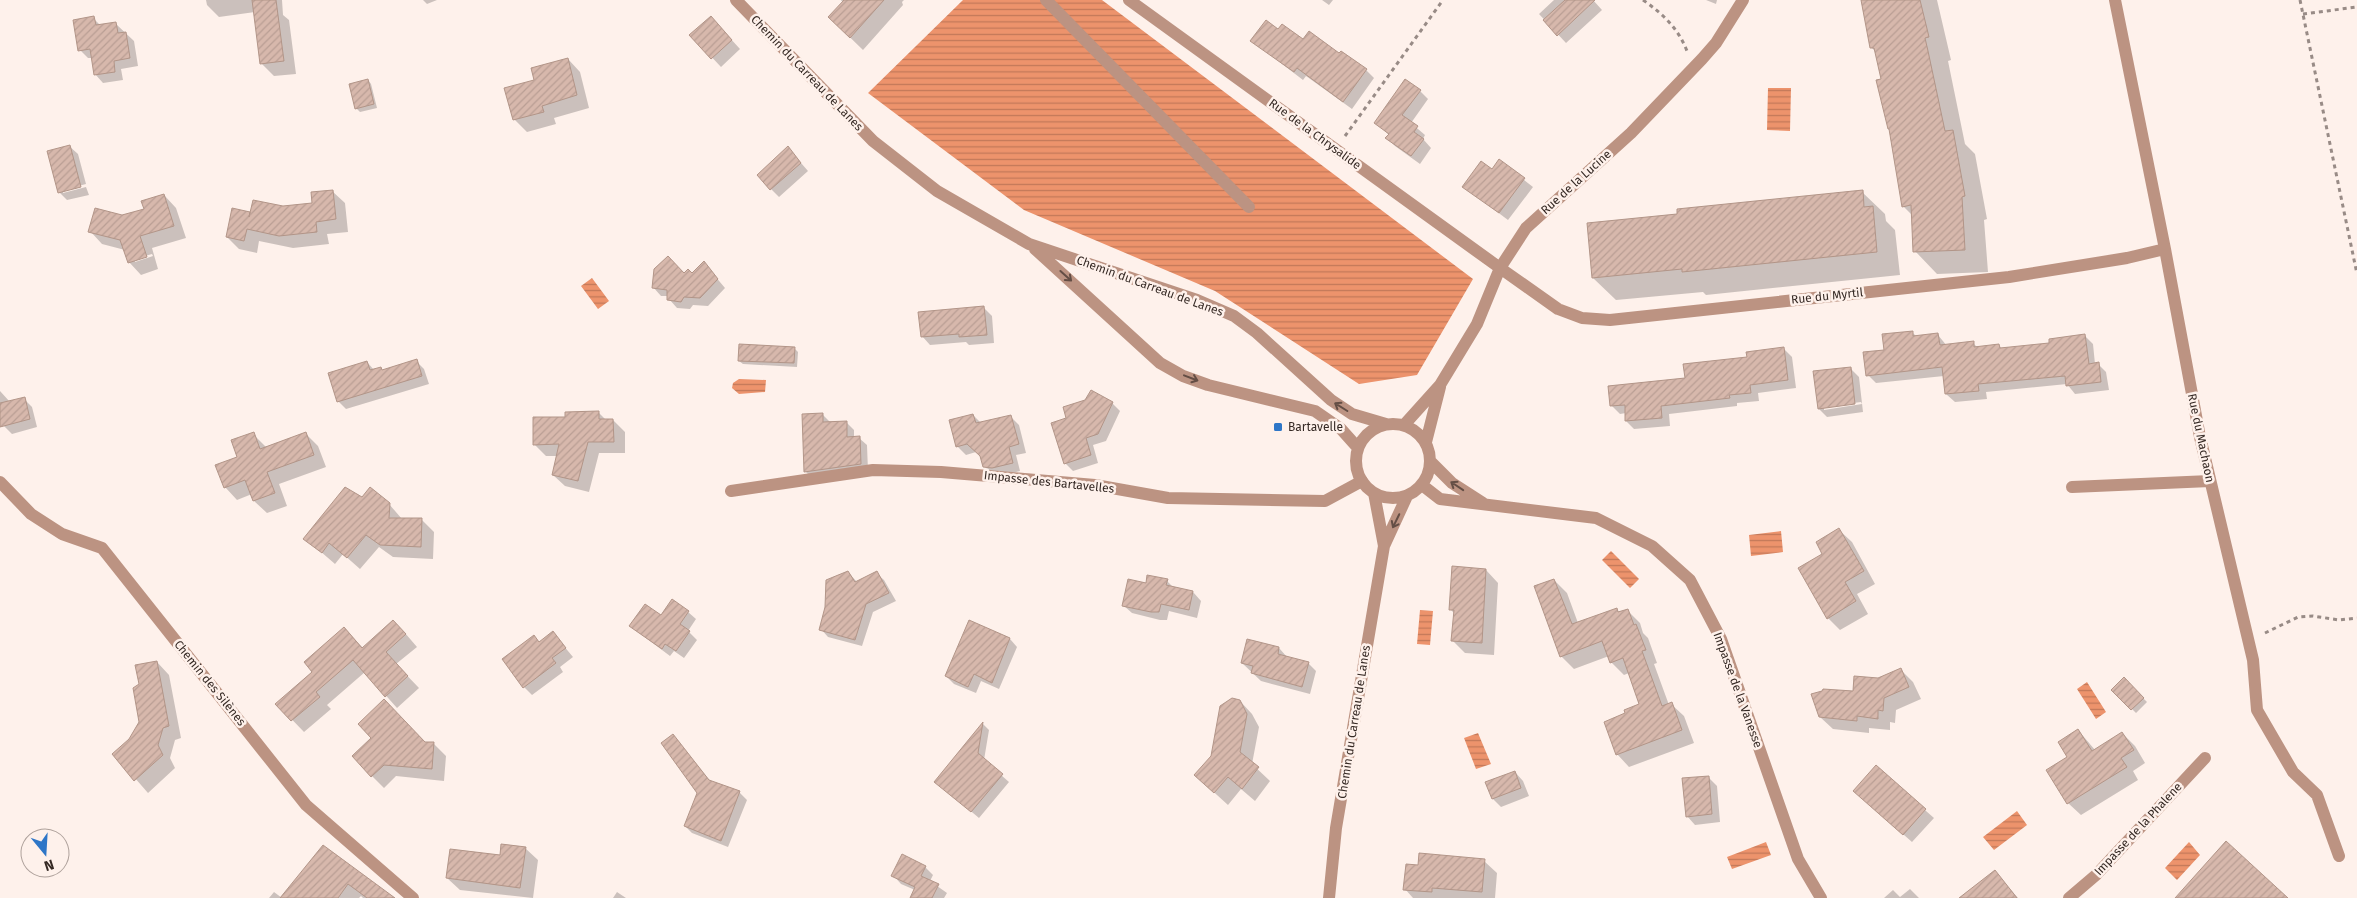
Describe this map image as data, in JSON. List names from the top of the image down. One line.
{"streets":{"street":["Chemin du Carreau de Lanes","Rue de la Chrysalide","Rue de la Lucine","Rue du Myrtil","Rue du Machaon","Impasse des Bartavelles","Chemin des Silènes","Impasse de la Vanesse","Impasse de la Phalene"]},"crossings":[["Chemin du Carreau de Lanes","Rue de la Lucine"],["Chemin du Carreau de Lanes","Impasse des Bartavelles"],["Chemin du Carreau de Lanes","Impasse de la Vanesse"],["Rue de la Chrysalide","Rue de la Lucine"],["Rue de la Chrysalide","Rue du Myrtil"],["Rue de la Lucine","Rue du Myrtil"],["Rue de la Lucine","Impasse des Bartavelles"],["Rue de la Lucine","Impasse de la Vanesse"],["Rue du Myrtil","Rue du Machaon"],["Impasse des Bartavelles","Impasse de la Vanesse"]],"places":{"transit":["Bartavelle"]},"north":"bottom"}
